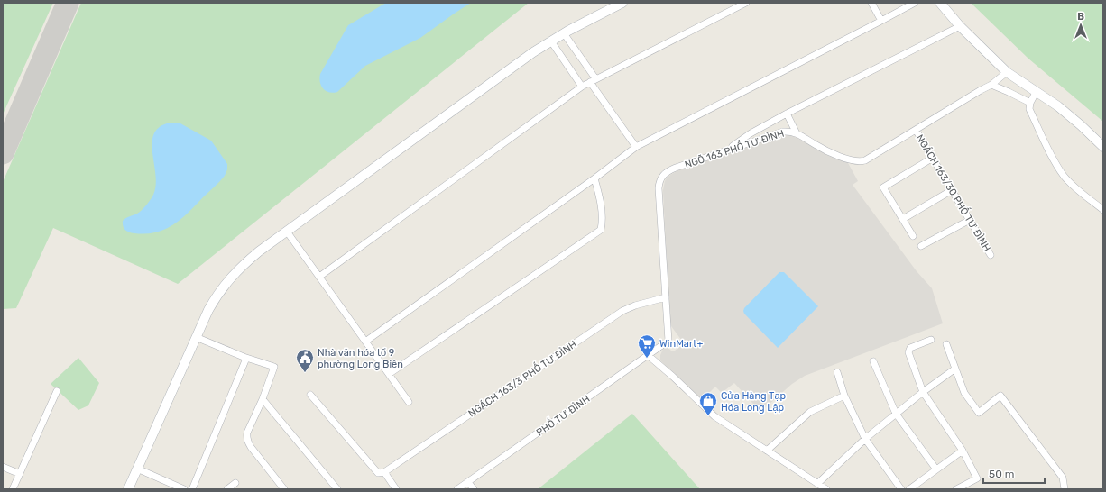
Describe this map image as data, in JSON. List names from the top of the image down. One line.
{"streets":{"street":["NGÕ 163 PHỐ TƯ ĐÌNH","NGÁCH 163/30 PHỐ TƯ ĐÌNH","NGÁCH 163/3 PHỐ TƯ ĐÌNH","PHỐ TƯ ĐÌNH"]},"crossings":[["NGÕ 163 PHỐ TƯ ĐÌNH","NGÁCH 163/30 PHỐ TƯ ĐÌNH"],["NGÕ 163 PHỐ TƯ ĐÌNH","NGÁCH 163/3 PHỐ TƯ ĐÌNH"],["NGÕ 163 PHỐ TƯ ĐÌNH","PHỐ TƯ ĐÌNH"]],"places":{"supermarket":["WinMart+"],"public building":["Nhà văn hóa tổ 9 phường Long Biên"],"shop":["Cửa Hàng Tạp Hóa Long Lập"]},"scale_bar":"50 m","north":"top"}
